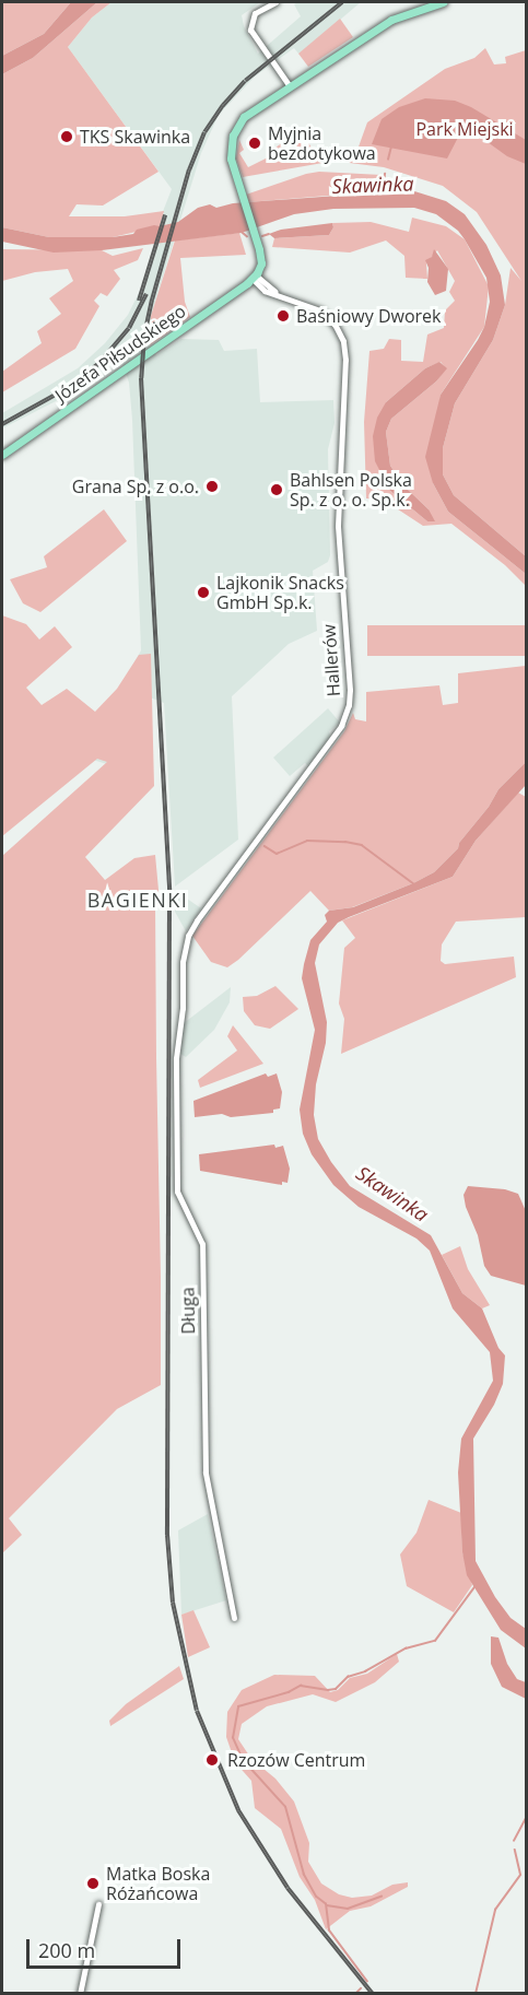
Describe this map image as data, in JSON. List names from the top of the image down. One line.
{"streets":{"main road":["Józefa Piłsudskiego"],"street":["Hallerów","Długa"]},"crossings":[["Józefa Piłsudskiego","Hallerów"],["Hallerów","Długa"]],"districts":["BAGIENKI"],"water":["Skawinka"],"parks":["Park Miejski"],"places":["TKS Skawinka","Myjnia bezdotykowa","Baśniowy Dworek","Grana Sp. z o.o.","Bahlsen Polska Sp. z o. o. Sp.k.","Lajkonik Snacks GmbH Sp.k.","Rzozów Centrum","Matka Boska Różańcowa"],"scale_bar":"200 m"}
